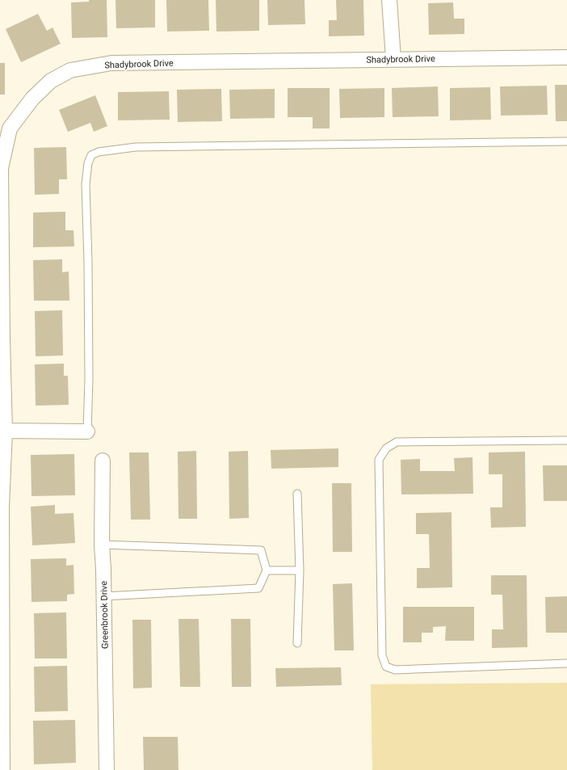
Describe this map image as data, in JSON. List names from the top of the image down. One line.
{"streets":{"street":["Shadybrook Drive","Greenbrook Drive"]}}
